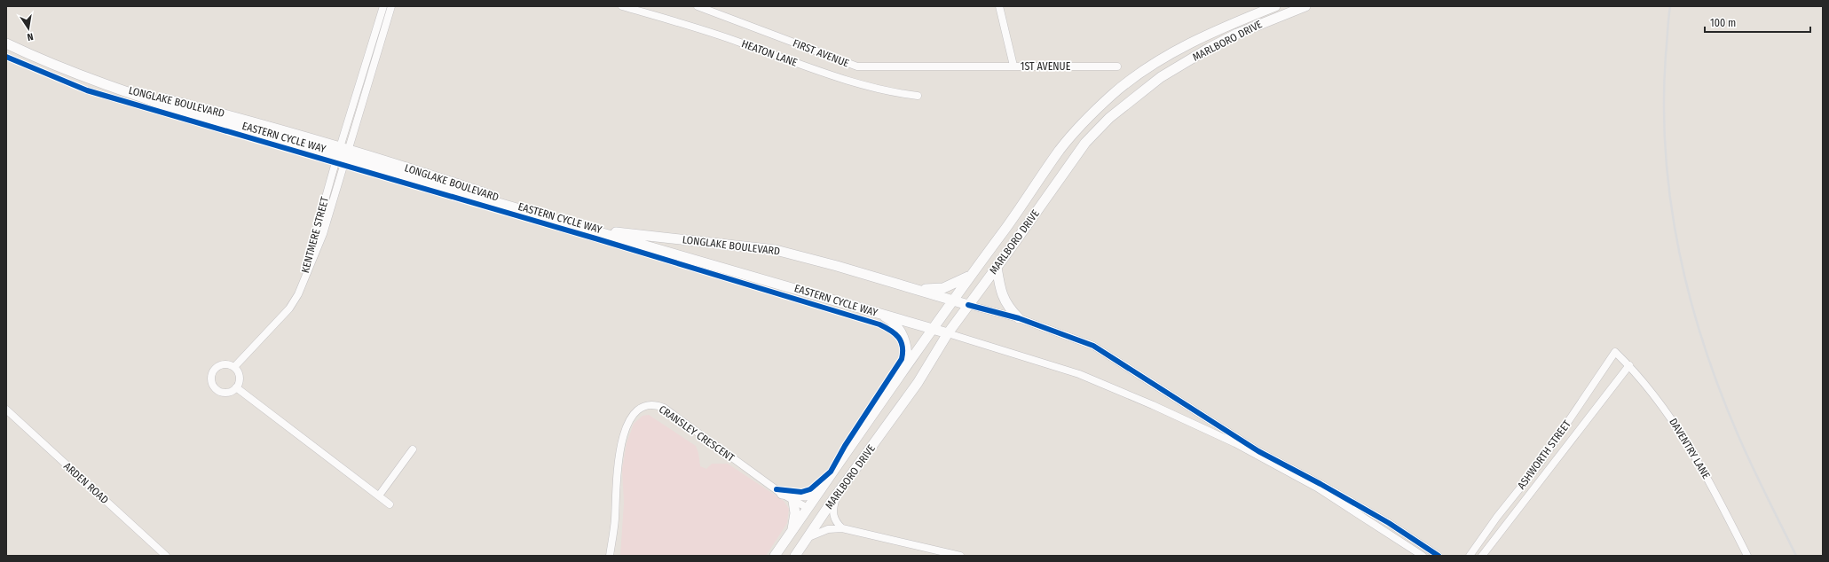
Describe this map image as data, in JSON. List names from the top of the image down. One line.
{"streets":{"main road":["MARLBORO DRIVE","LONGLAKE BOULEVARD"],"street":["HEATON LANE","FIRST AVENUE","1ST AVENUE","KENTMERE STREET","CRANSLEY CRESCENT","DAVENTRY LANE","ASHWORTH STREET","ARDEN ROAD"],"cycle path":["EASTERN CYCLE WAY"]},"crossings":[["MARLBORO DRIVE","LONGLAKE BOULEVARD"],["MARLBORO DRIVE","CRANSLEY CRESCENT"],["FIRST AVENUE","1ST AVENUE"],["LONGLAKE BOULEVARD","KENTMERE STREET"],["DAVENTRY LANE","ASHWORTH STREET"]],"scale_bar":"100 m","north":"bottom"}
